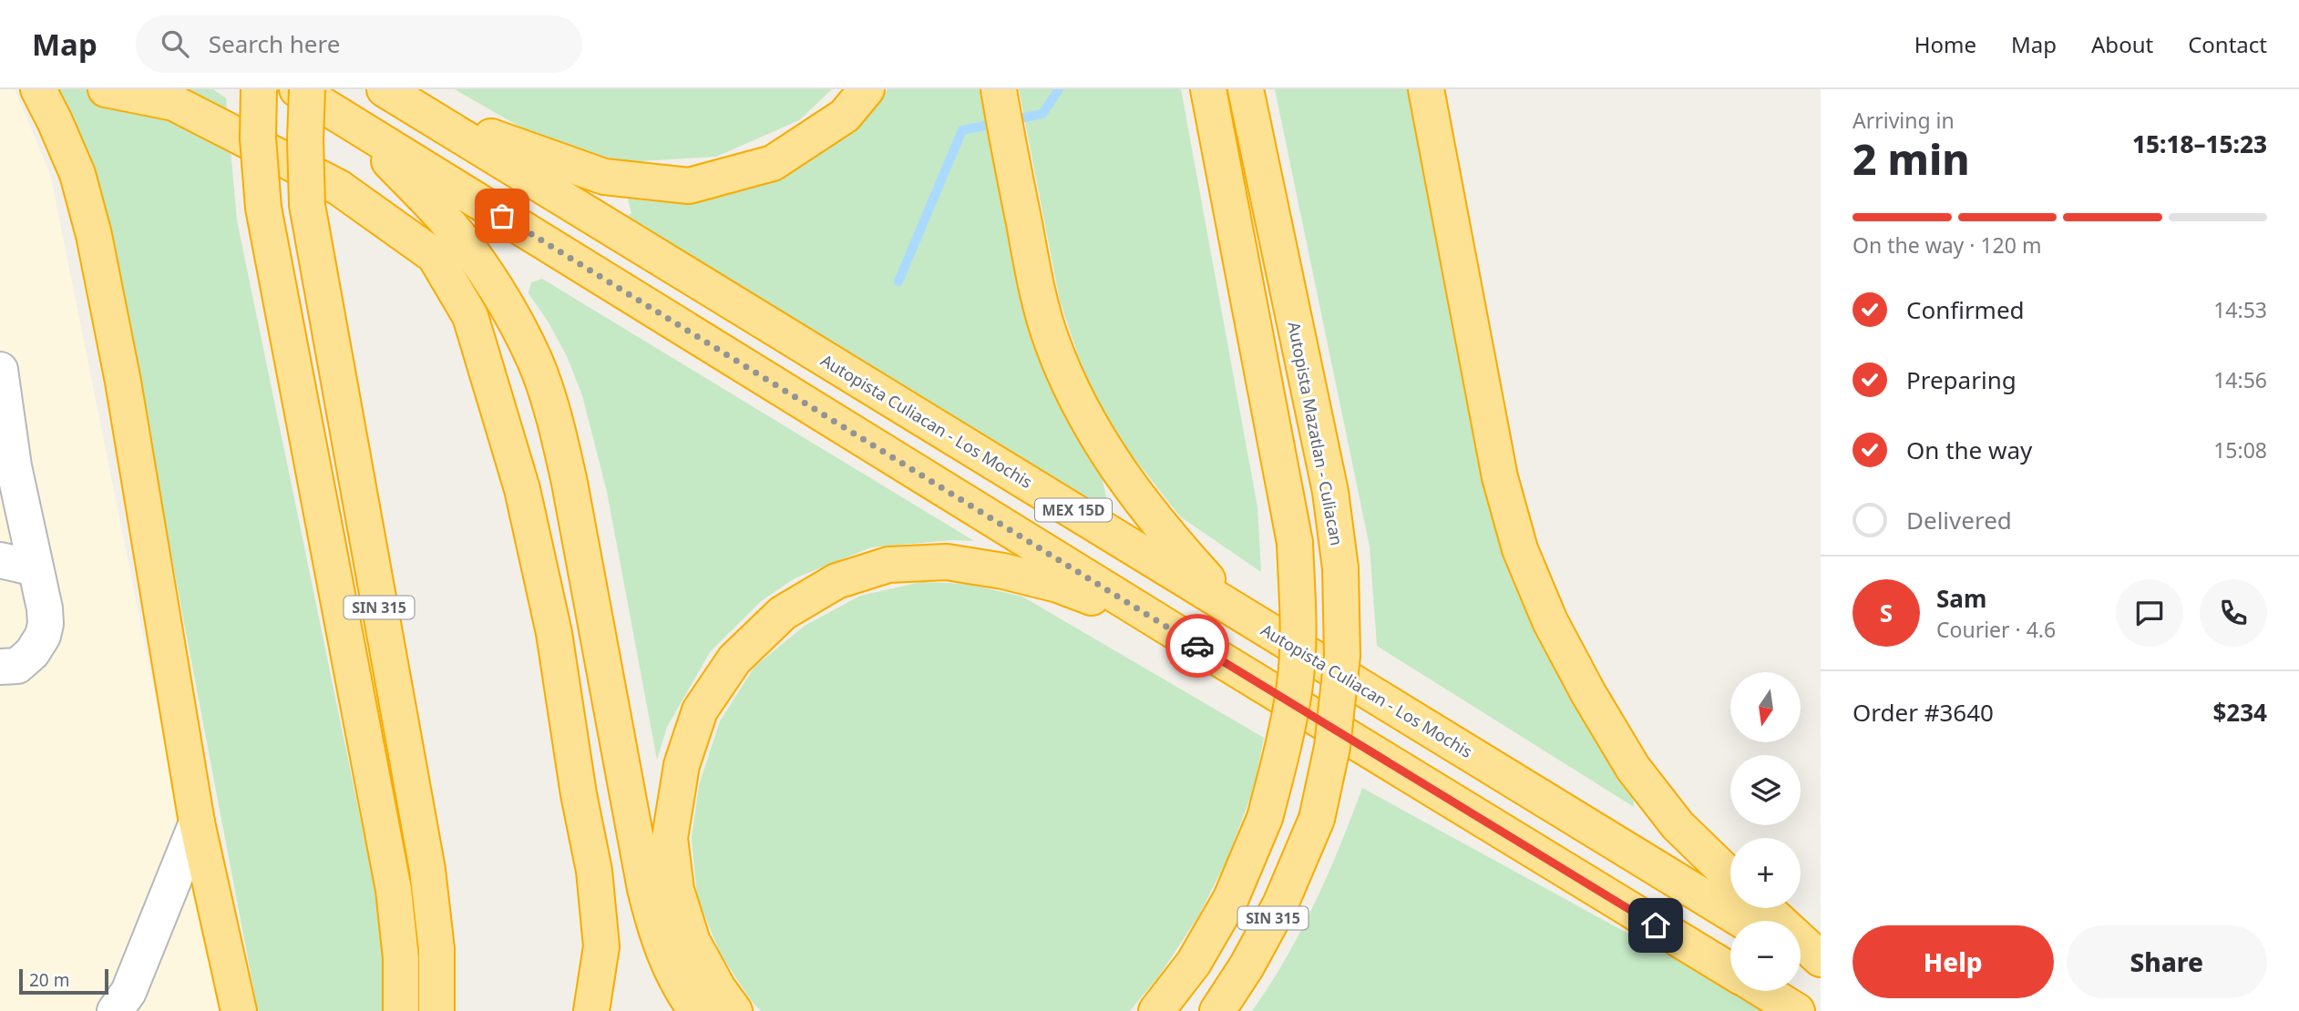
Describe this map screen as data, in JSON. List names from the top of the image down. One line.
{"streets":{"highway":["Autopista Culiacan - Los Mochis","Autopista Mazatlan - Culiacan","MEX 15D","SIN 315"]},"scale_bar":"20 m","north":"bottom","page":{"header":"Map","search":"Search here","nav":["Home","Map","About","Contact"],"heading":["2 min","Arriving in","15:18–15:23"],"panel":["Sam","Courier · 4.6","Order #3640","$234"],"bar":"On the way · 120 m","list":[["Confirmed","14:53"],["Preparing","14:56"],["On the way","15:08"],"Delivered"],"round":"S","map_buttons":["+","−"],"buttons":["Help","Share"],"scale":"20 m"}}
